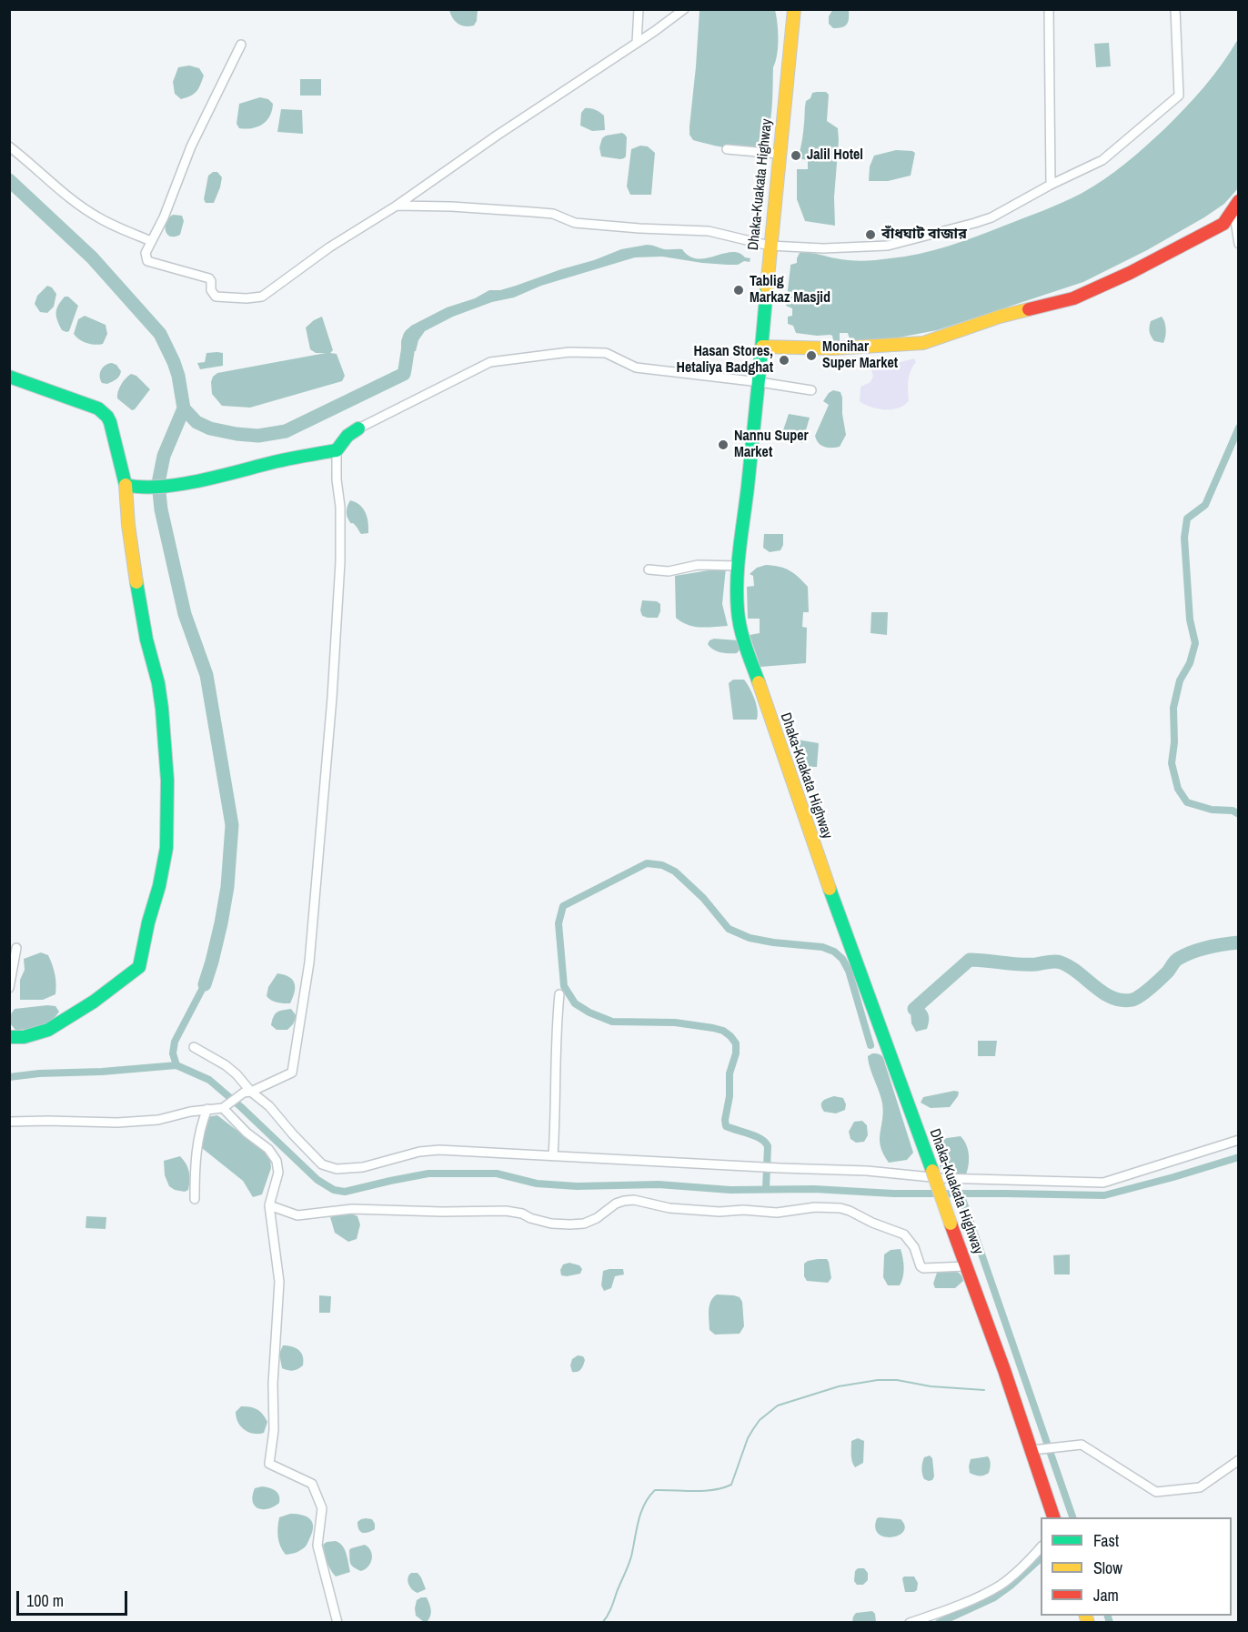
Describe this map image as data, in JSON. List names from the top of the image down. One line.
{"streets":{"main road":["Dhaka-Kuakata Highway"]},"places":["Jalil Hotel","বাঁধঘাট বাজার","Tablig Markaz Masjid","Monihar Super Market","Hasan Stores, Hetaliya Badghat","Nannu Super Market"],"legend":["Fast","Slow","Jam"],"scale_bar":"100 m"}
